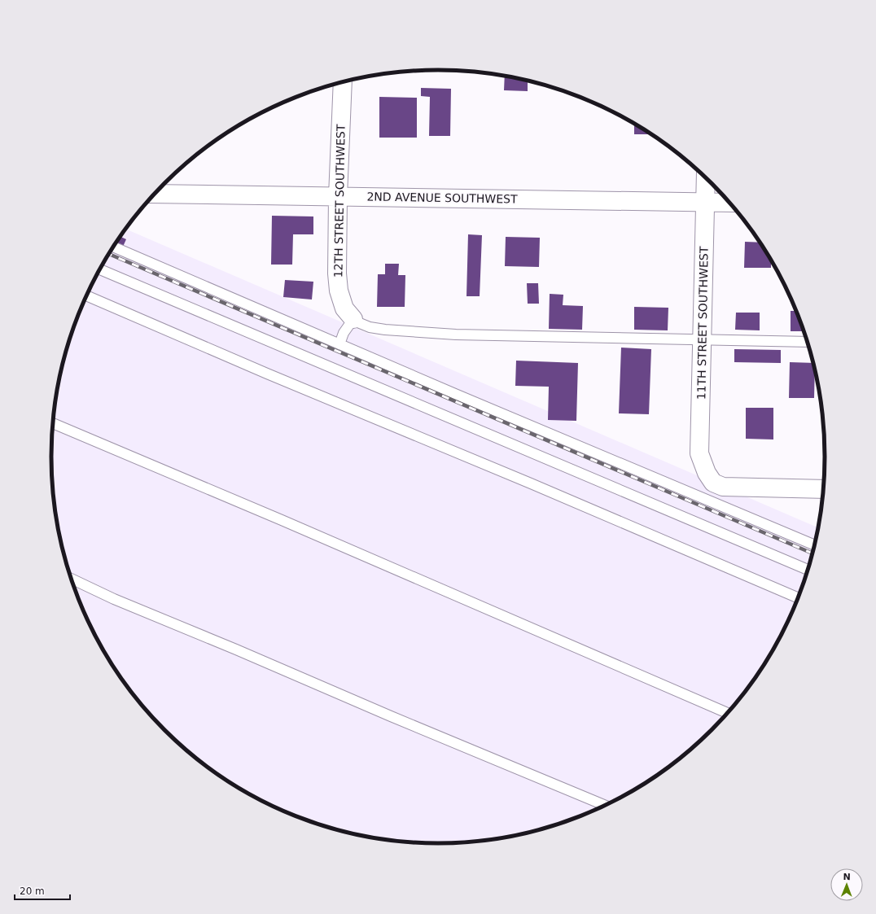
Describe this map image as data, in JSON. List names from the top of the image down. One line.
{"streets":{"street":["2ND AVENUE SOUTHWEST","12TH STREET SOUTHWEST","11TH STREET SOUTHWEST"]},"crossings":[["2ND AVENUE SOUTHWEST","12TH STREET SOUTHWEST"],["2ND AVENUE SOUTHWEST","11TH STREET SOUTHWEST"]],"scale_bar":"20 m","north":"top"}
